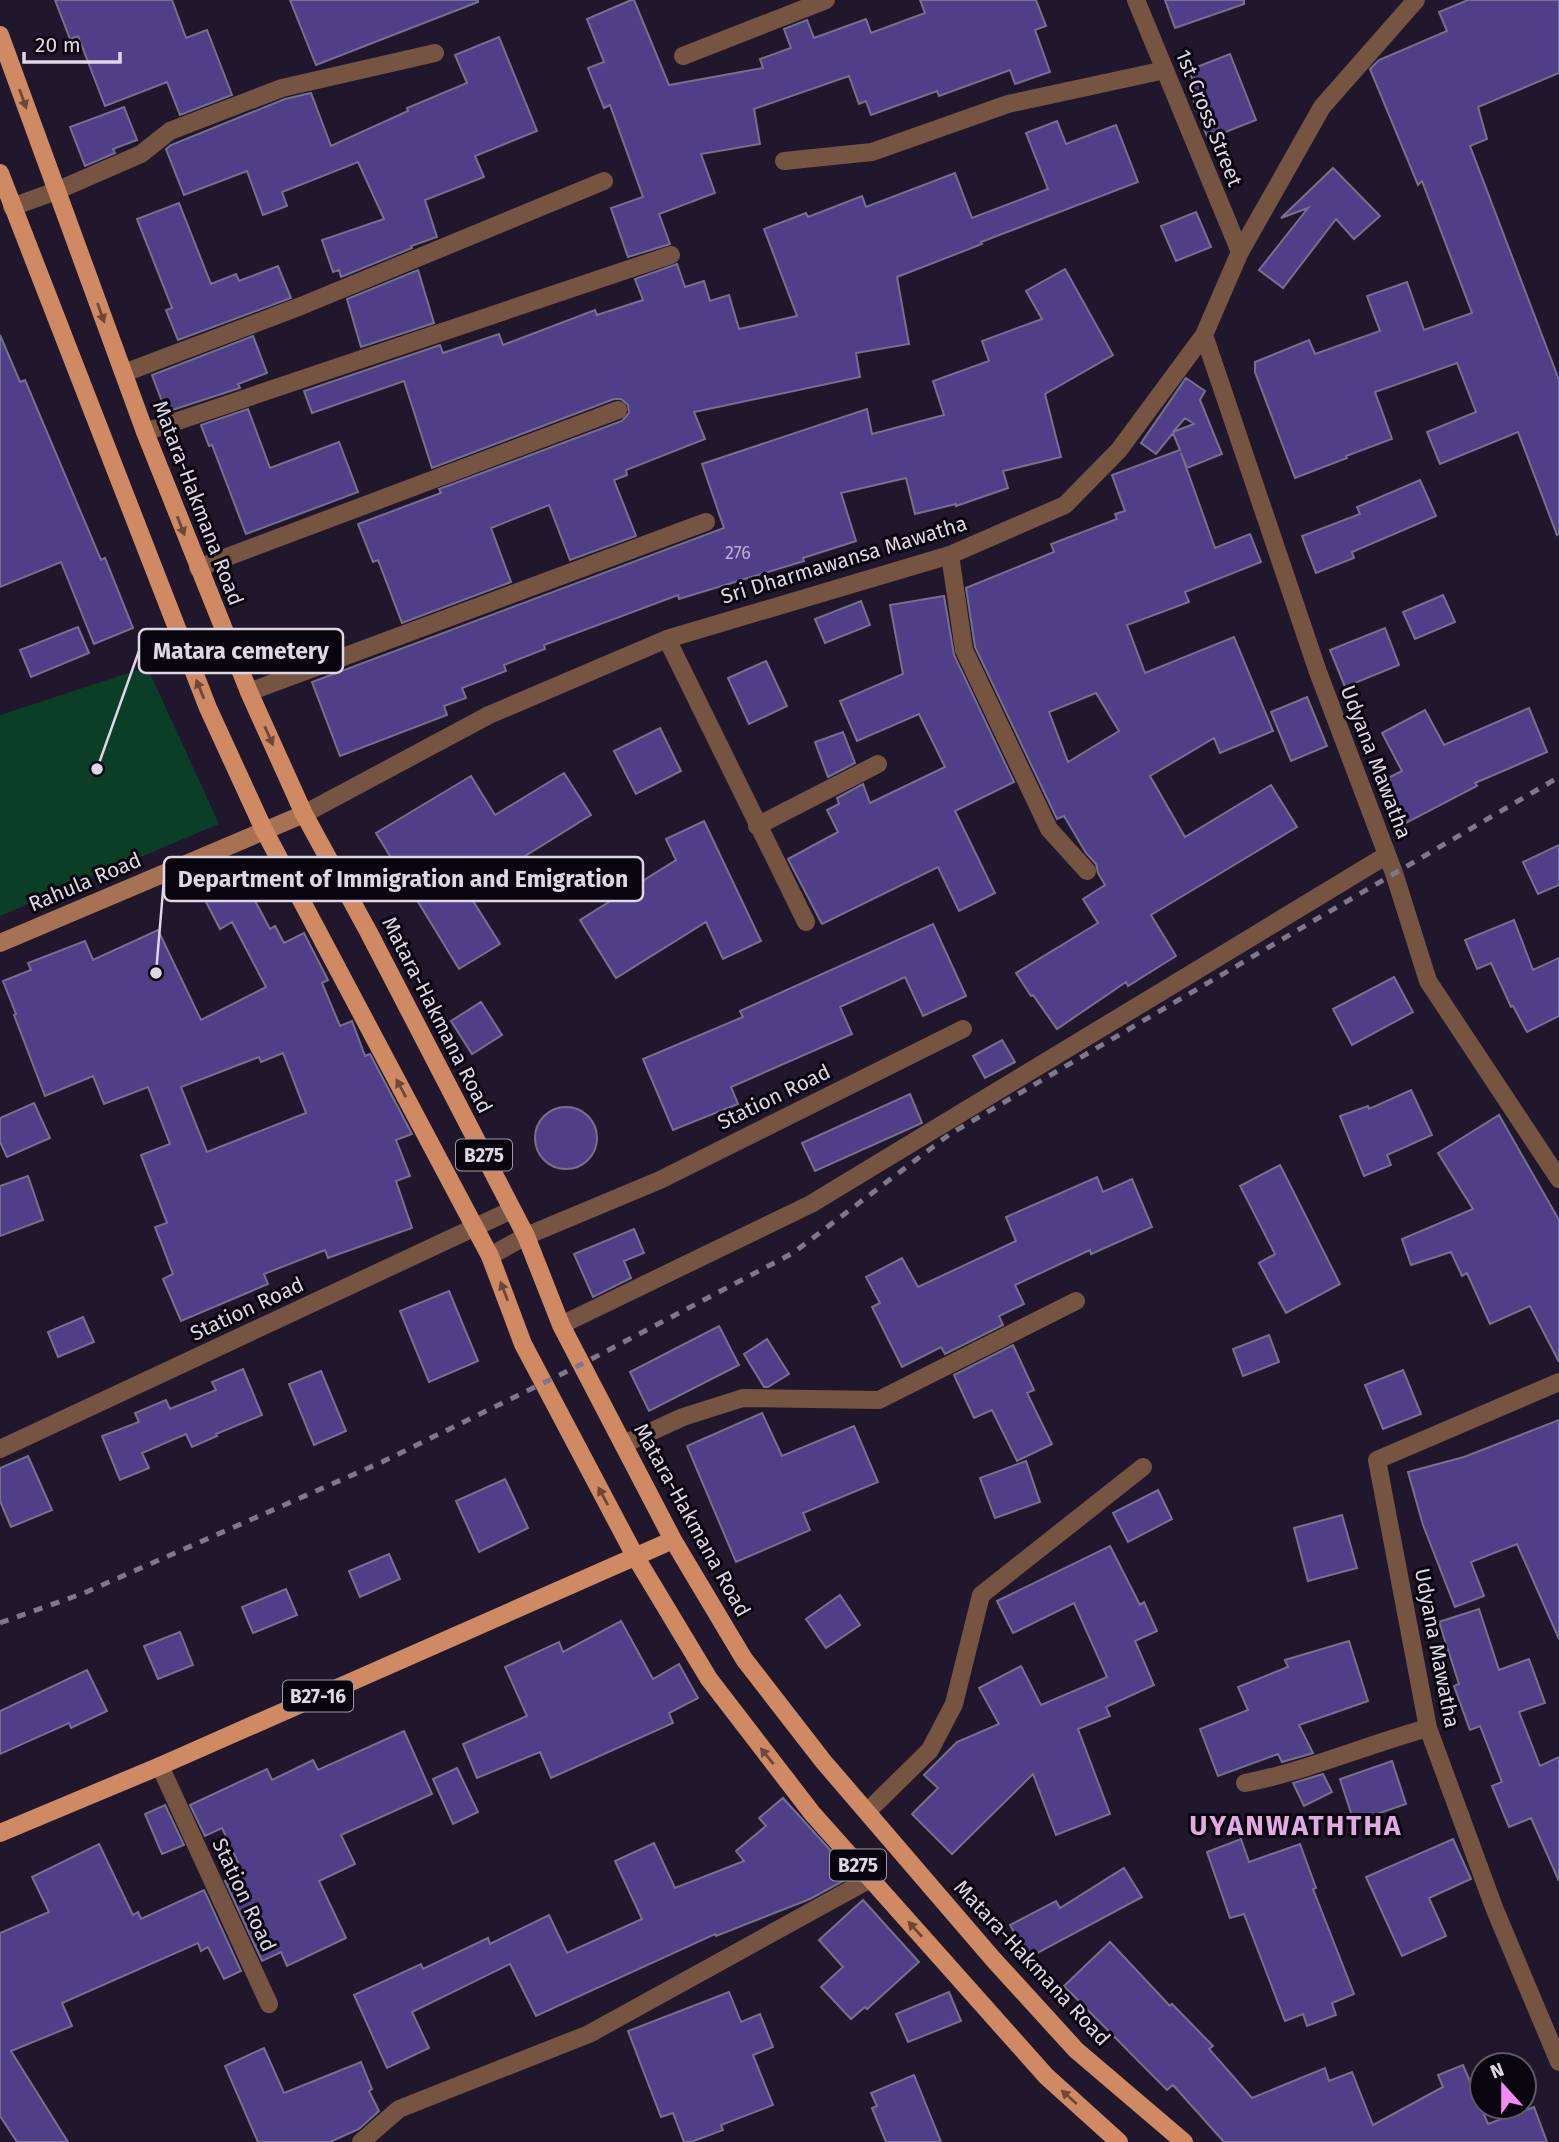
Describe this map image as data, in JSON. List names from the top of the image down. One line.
{"streets":{"main road":["Matara-Hakmana Road","Rahula Road","B275","B27-16"],"street":["1st Cross Street","Sri Dharmawansa Mawatha","Udyana Mawatha","Station Road"]},"crossings":[["1st Cross Street","Sri Dharmawansa Mawatha"],["Matara-Hakmana Road","Sri Dharmawansa Mawatha"],["Matara-Hakmana Road","Rahula Road"],["Matara-Hakmana Road","Station Road"],["Sri Dharmawansa Mawatha","Udyana Mawatha"],["Sri Dharmawansa Mawatha","Rahula Road"],["Rahula Road","B275"],["Station Road","B275"],["Station Road","B27-16"],["B275","B27-16"]],"districts":["UYANWATHTHA"],"places":["Matara cemetery","Department of Immigration and Emigration"],"house_numbers":["276"],"scale_bar":"20 m","north":"top"}
